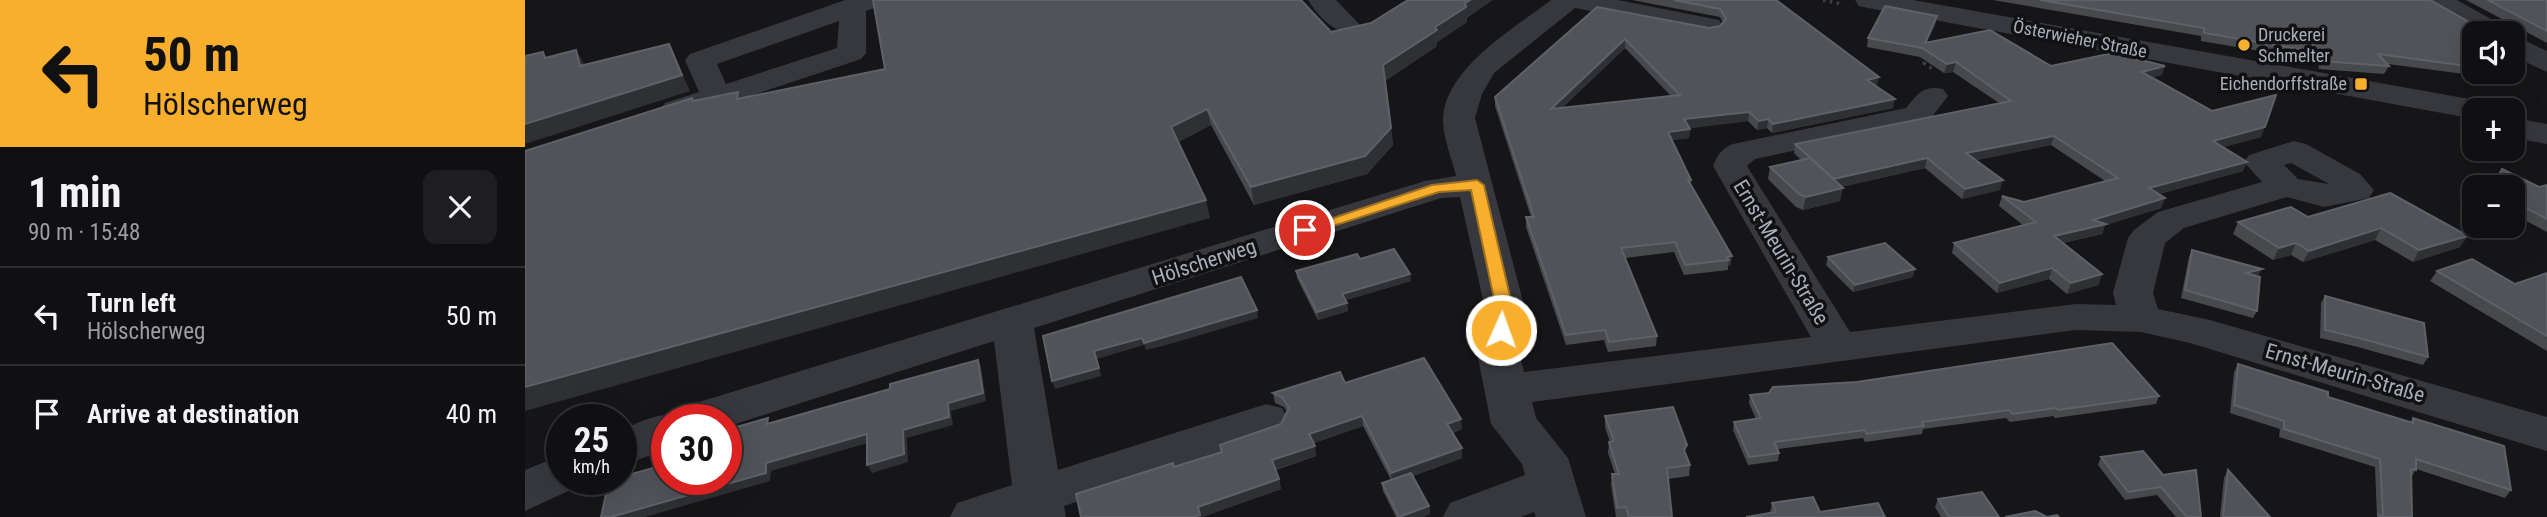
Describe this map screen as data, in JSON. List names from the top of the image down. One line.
{"streets":{"street":["Österwieher Straße","Ernst-Meurin-Straße","Hölscherweg"]},"places":{"other":["Druckerei Schmelter"],"transit":["Eichendorffstraße"]},"page":{"turn":["50 m","Hölscherweg"],"map_buttons":["+","−"],"heading":["1 min","90 m · 15:48"],"list":[{"name":"Turn left","note":"Hölscherweg","value":"50 m"},{"name":"Arrive at destination","value":"40 m"}],"speed":"25 km/h","limit":"30"}}
